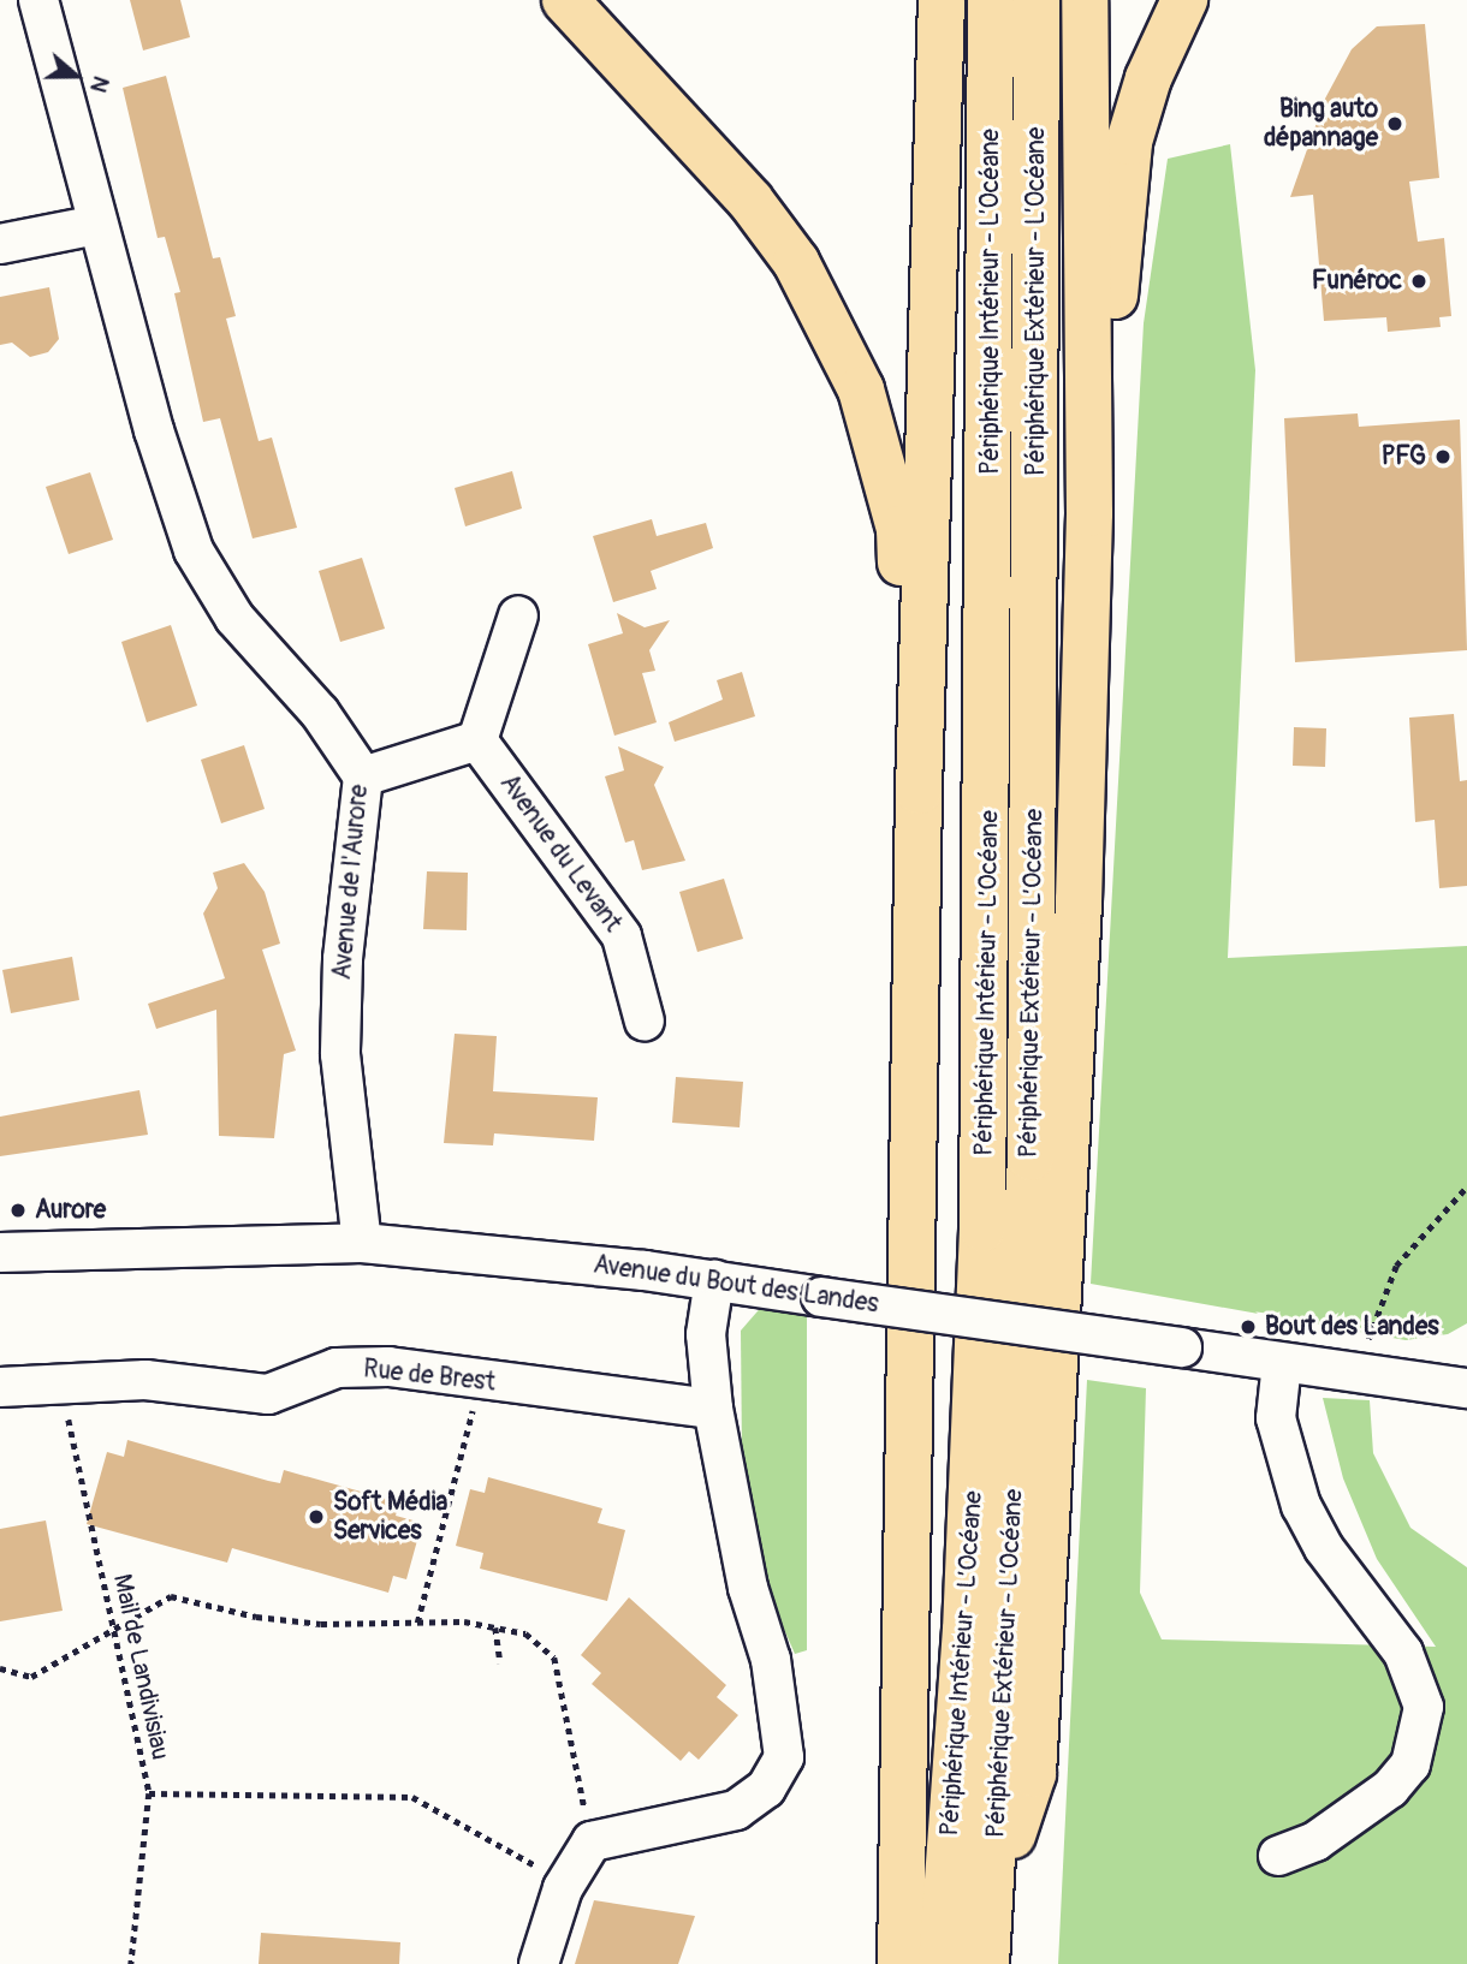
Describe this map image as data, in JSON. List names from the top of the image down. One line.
{"streets":{"highway":["Périphérique Intérieur - L’Océane","Périphérique Extérieur - L’Océane"],"street":["Avenue du Levant","Avenue de l'Aurore","Avenue du Bout des Landes","Rue de Brest"],"path":["Mail de Landivisiau"]},"crossings":[["Avenue de l'Aurore","Avenue du Bout des Landes"],["Rue de Brest","Mail de Landivisiau"]],"places":["Bing auto dépannage","Funéroc","PFG","Aurore","Bout des Landes","Soft Média Services"],"north":"right"}
